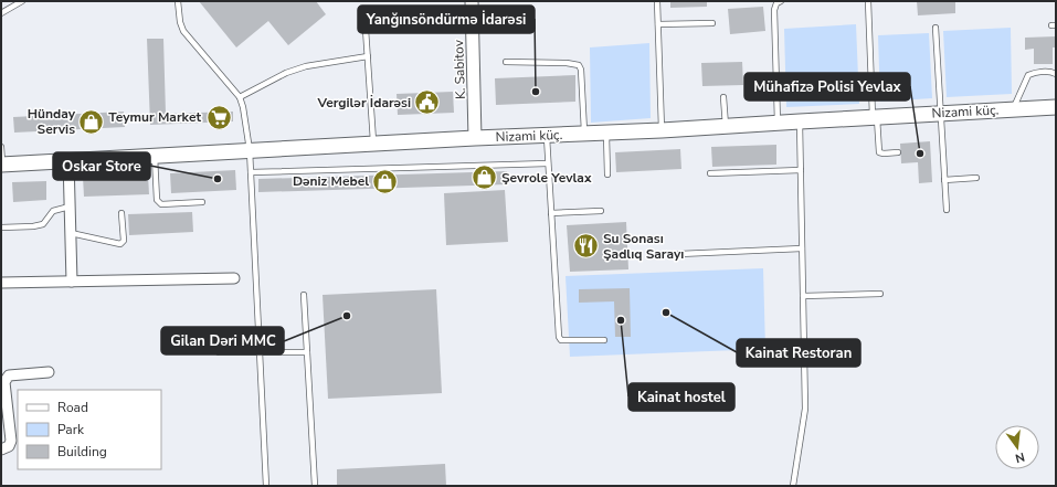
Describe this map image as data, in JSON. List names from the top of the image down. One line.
{"streets":{"main road":["Nizami küç."],"street":["K. Sabitov"]},"crossings":[["K. Sabitov","Nizami küç."]],"places":{"other":["Yanğınsöndürmə İdarəsi","Mühafizə Polisi Yevlax","Oskar Store","Kainat Restoran","Gilan Dəri MMC","Kainat hostel"],"public building":["Vergilər İdarəsi"],"supermarket":["Teymur Market"],"shop":["Hünday Servis","Şevrole Yevlax","Dəniz Mebel"],"restaurant":["Su Sonası Şadlıq Sarayı"]},"legend":["Road","Park","Building"],"north":"bottom"}
